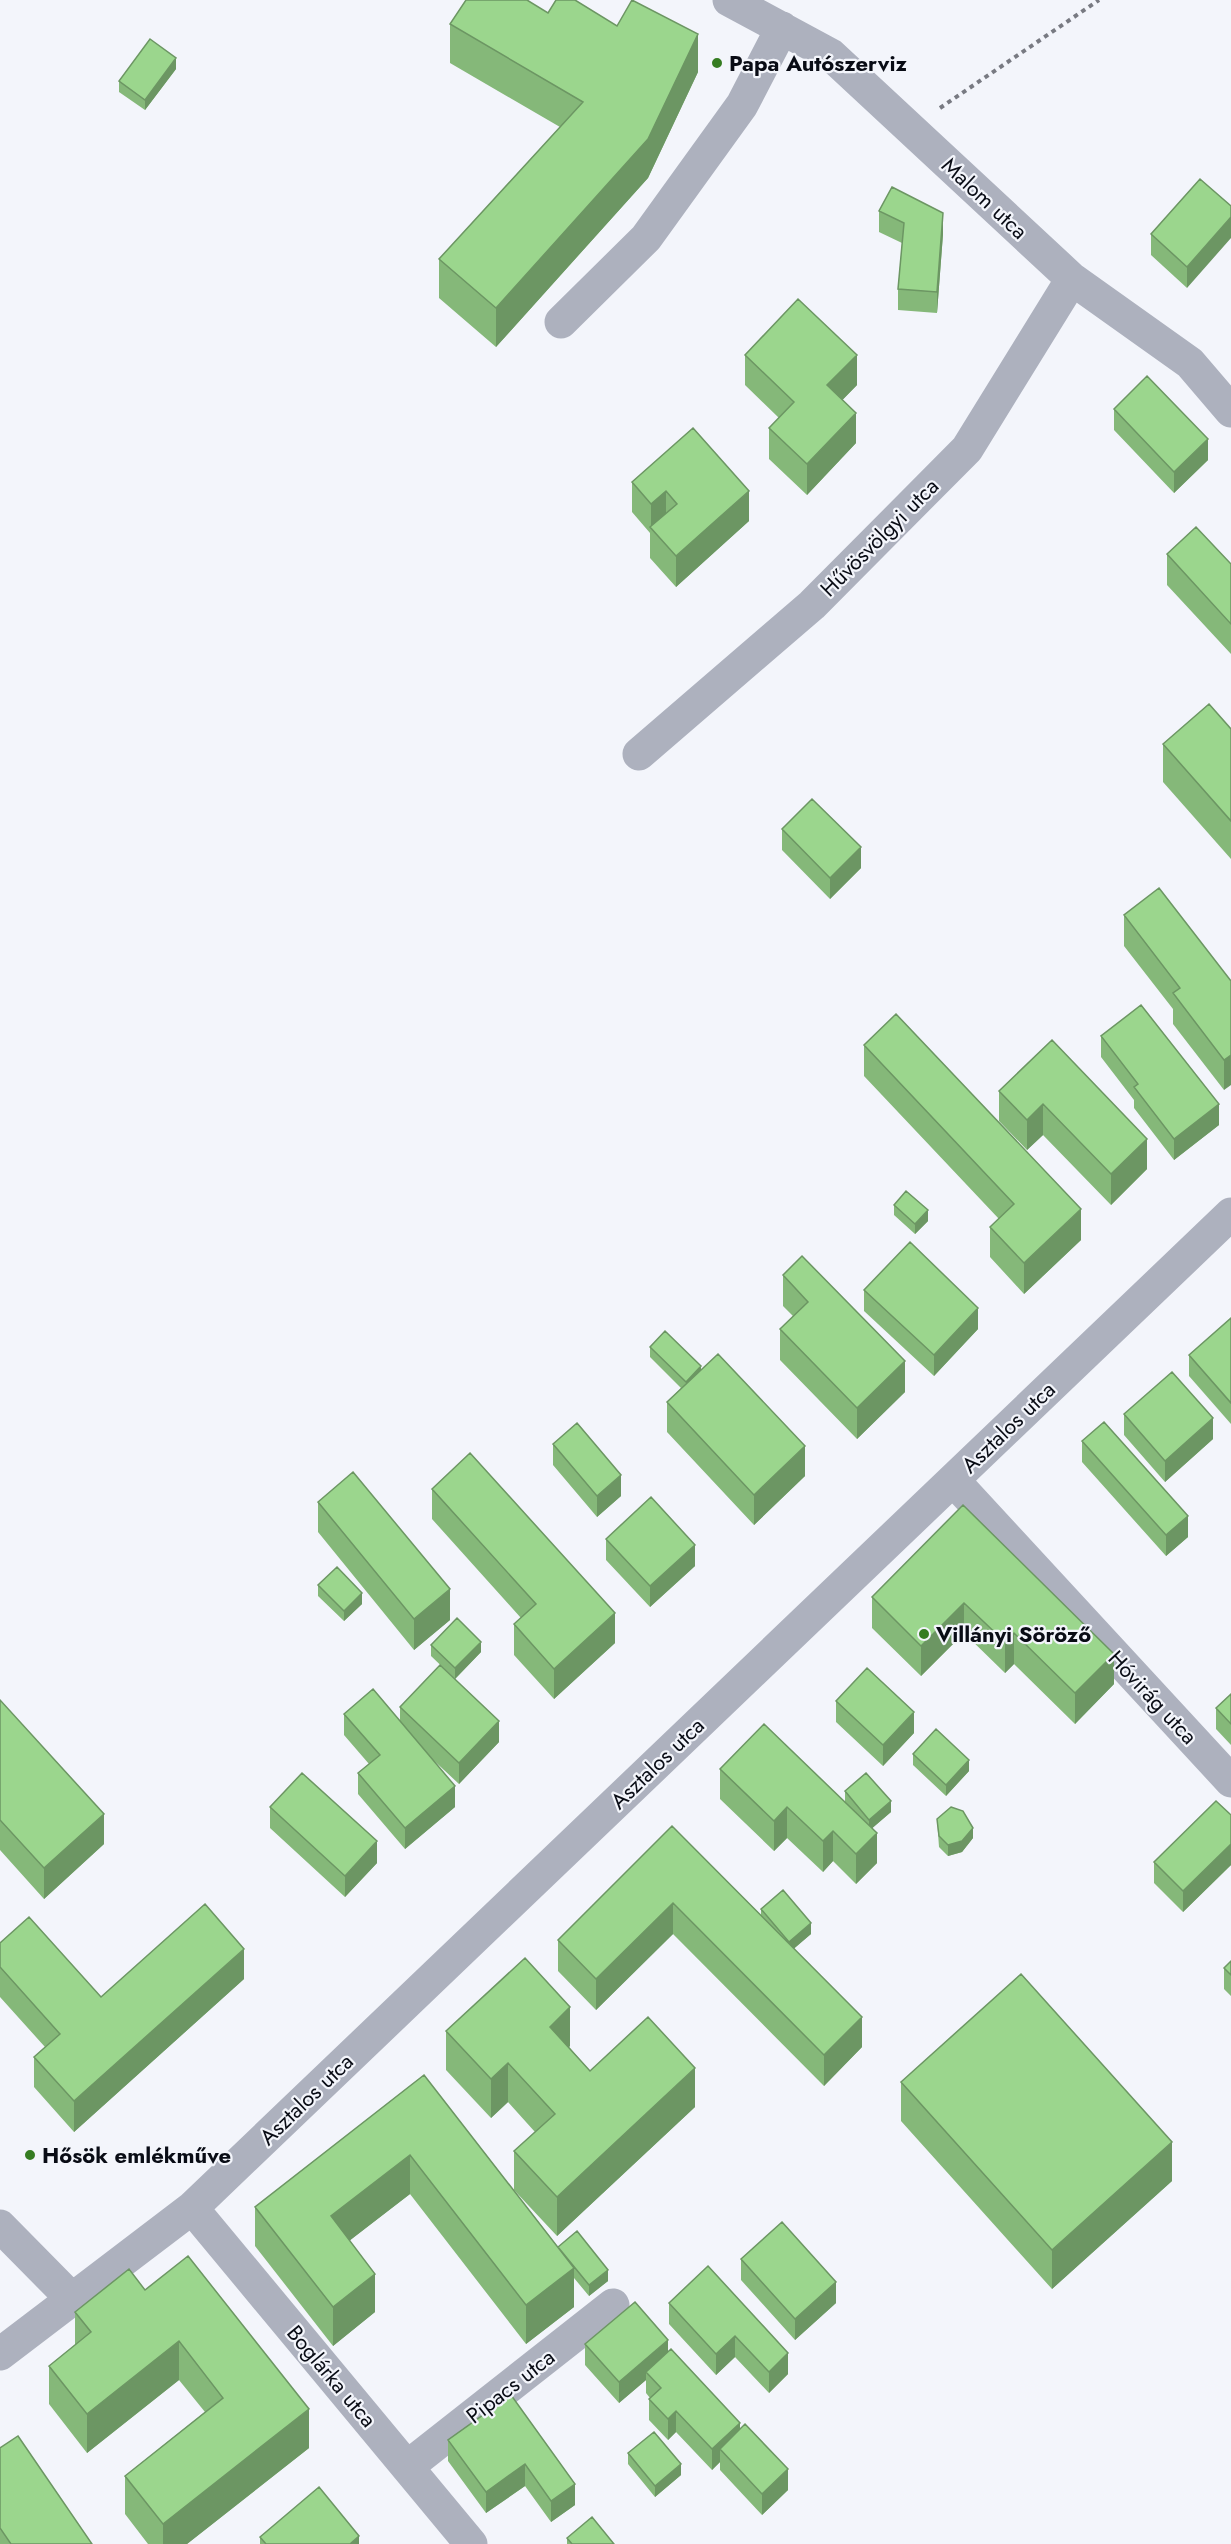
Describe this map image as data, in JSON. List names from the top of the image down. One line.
{"streets":{"street":["Malom utca","Hűvösvölgyi utca","Asztalos utca","Hóvirág utca","Boglárka utca","Pipacs utca"]},"crossings":[["Malom utca","Hűvösvölgyi utca"],["Asztalos utca","Hóvirág utca"],["Asztalos utca","Boglárka utca"],["Boglárka utca","Pipacs utca"]],"places":["Papa Autószerviz","Villányi Söröző","Hősök emlékműve"]}
